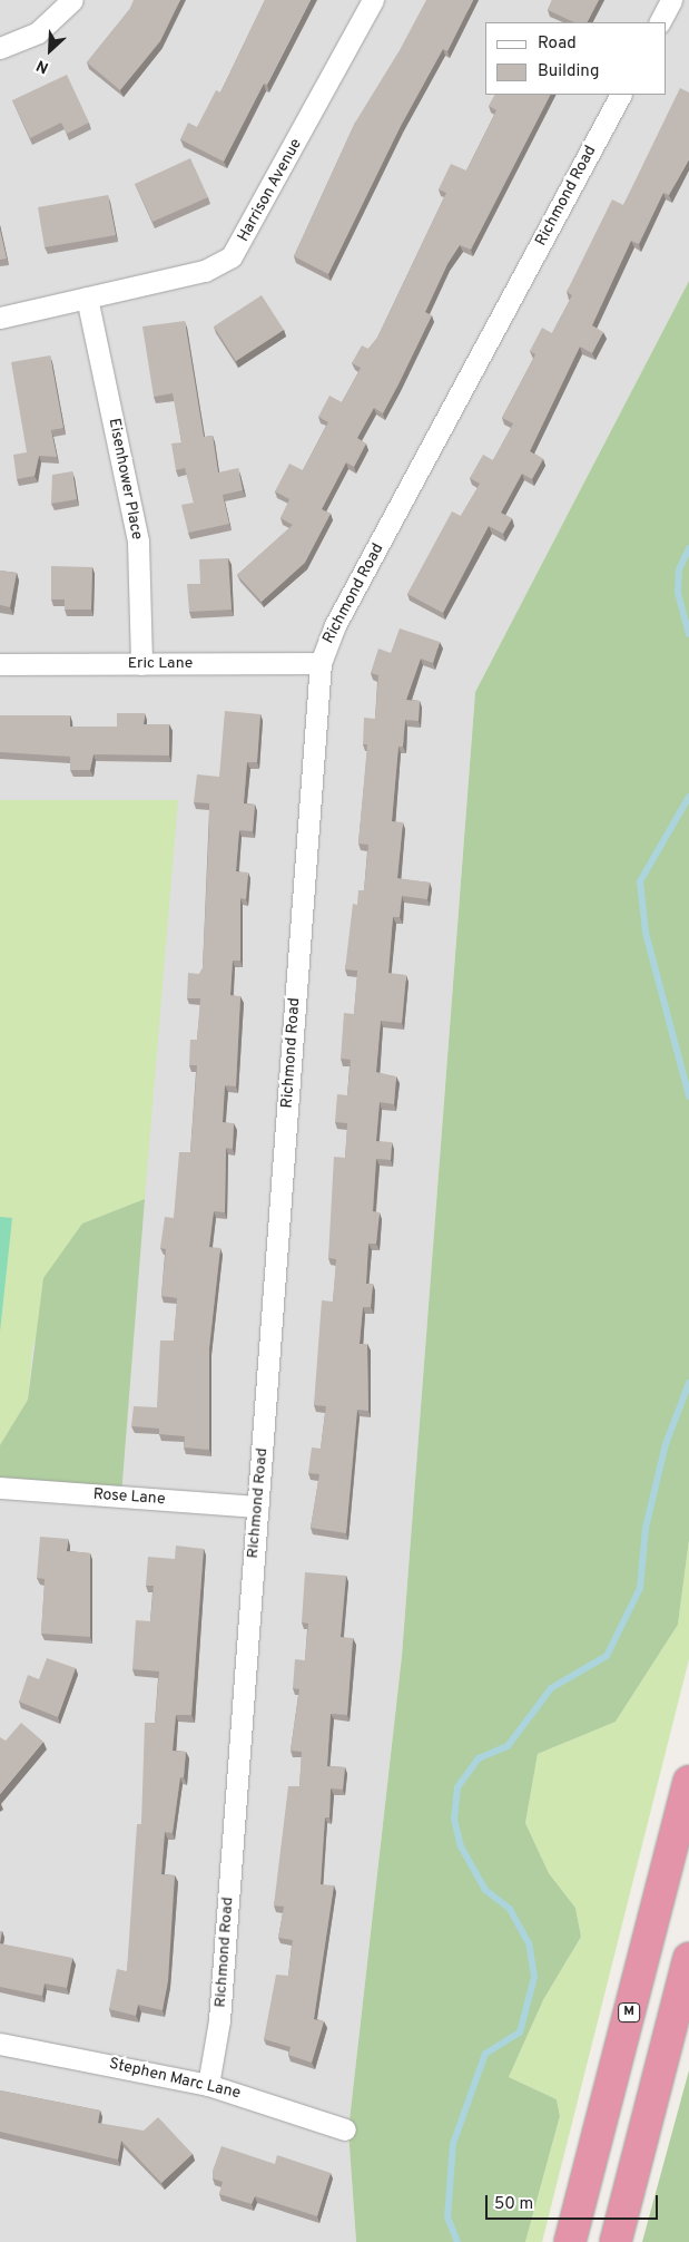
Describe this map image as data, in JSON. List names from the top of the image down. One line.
{"streets":{"highway":["M"],"street":["Harrison Avenue","Richmond Road","Eisenhower Place","Eric Lane","Rose Lane","Stephen Marc Lane"]},"crossings":[["Harrison Avenue","Eisenhower Place"],["Richmond Road","Eric Lane"],["Richmond Road","Rose Lane"],["Richmond Road","Stephen Marc Lane"],["Eisenhower Place","Eric Lane"]],"legend":["Road","Building"],"scale_bar":"50 m","north":"bottom left"}
